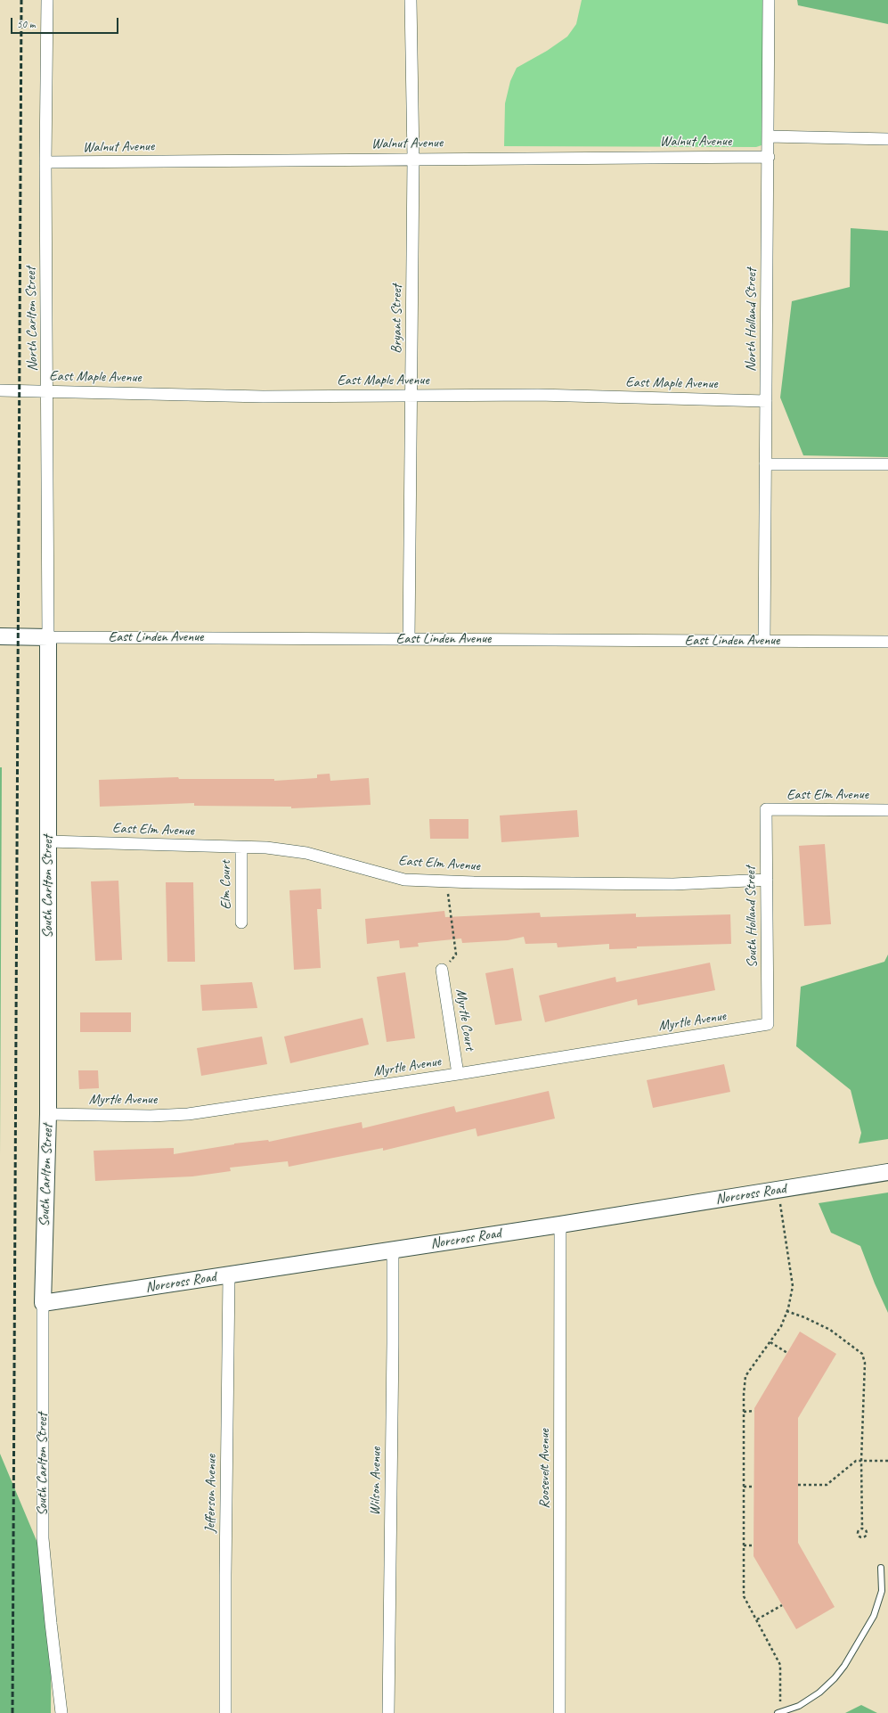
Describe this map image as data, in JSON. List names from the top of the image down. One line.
{"streets":{"street":["Walnut Avenue","North Carlton Street","Bryant Street","North Holland Street","East Maple Avenue","East Linden Avenue","East Elm Avenue","Elm Court","South Carlton Street","South Holland Street","Myrtle Court","Myrtle Avenue","Norcross Road","Roosevelt Avenue","Wilson Avenue","Jefferson Avenue"]},"crossings":[["Walnut Avenue","North Carlton Street"],["Walnut Avenue","Bryant Street"],["Walnut Avenue","North Holland Street"],["North Carlton Street","East Maple Avenue"],["North Carlton Street","East Linden Avenue"],["North Carlton Street","South Carlton Street"],["Bryant Street","East Maple Avenue"],["Bryant Street","East Linden Avenue"],["North Holland Street","East Maple Avenue"],["North Holland Street","East Linden Avenue"],["East Linden Avenue","South Carlton Street"],["East Elm Avenue","Elm Court"],["East Elm Avenue","South Carlton Street"],["East Elm Avenue","South Holland Street"],["South Carlton Street","Myrtle Avenue"],["South Carlton Street","Norcross Road"],["South Holland Street","Myrtle Avenue"],["Myrtle Court","Myrtle Avenue"],["Norcross Road","Roosevelt Avenue"],["Norcross Road","Wilson Avenue"],["Norcross Road","Jefferson Avenue"]],"scale_bar":"50 m"}
